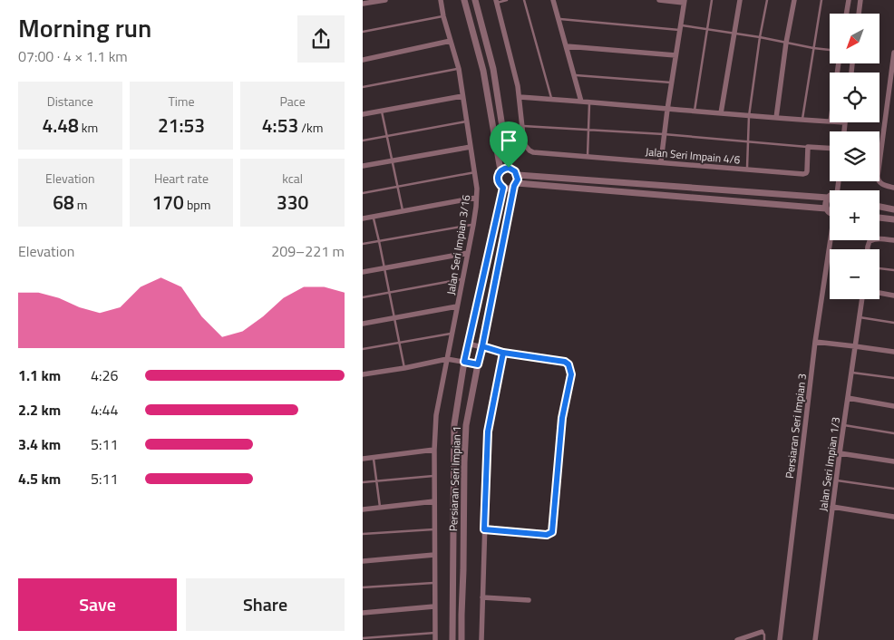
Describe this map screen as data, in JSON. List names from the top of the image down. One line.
{"streets":{"street":["Jalan Seri Impain 4/6","Jalan Seri Impian 3/16","Persiaran Seri Impian 3","Jalan Seri Impian 1/3","Persiaran Seri Impian 1"]},"north":"bottom left","page":{"heading":["Morning run","07:00 · 4 × 1.1 km"],"map_buttons":["+","−"],"stats":[["Distance","4.48 km"],["Time","21:53"],["Pace","4:53 /km"],["Elevation","68 m"],["Heart rate","170 bpm"],["kcal","330"]],"chart":["Elevation","209–221 m"],"list":[{"name":"1.1 km","note":"4:26"},{"name":"2.2 km","note":"4:44"},{"name":"3.4 km","note":"5:11"},{"name":"4.5 km","note":"5:11"}],"buttons":["Save","Share"]}}
